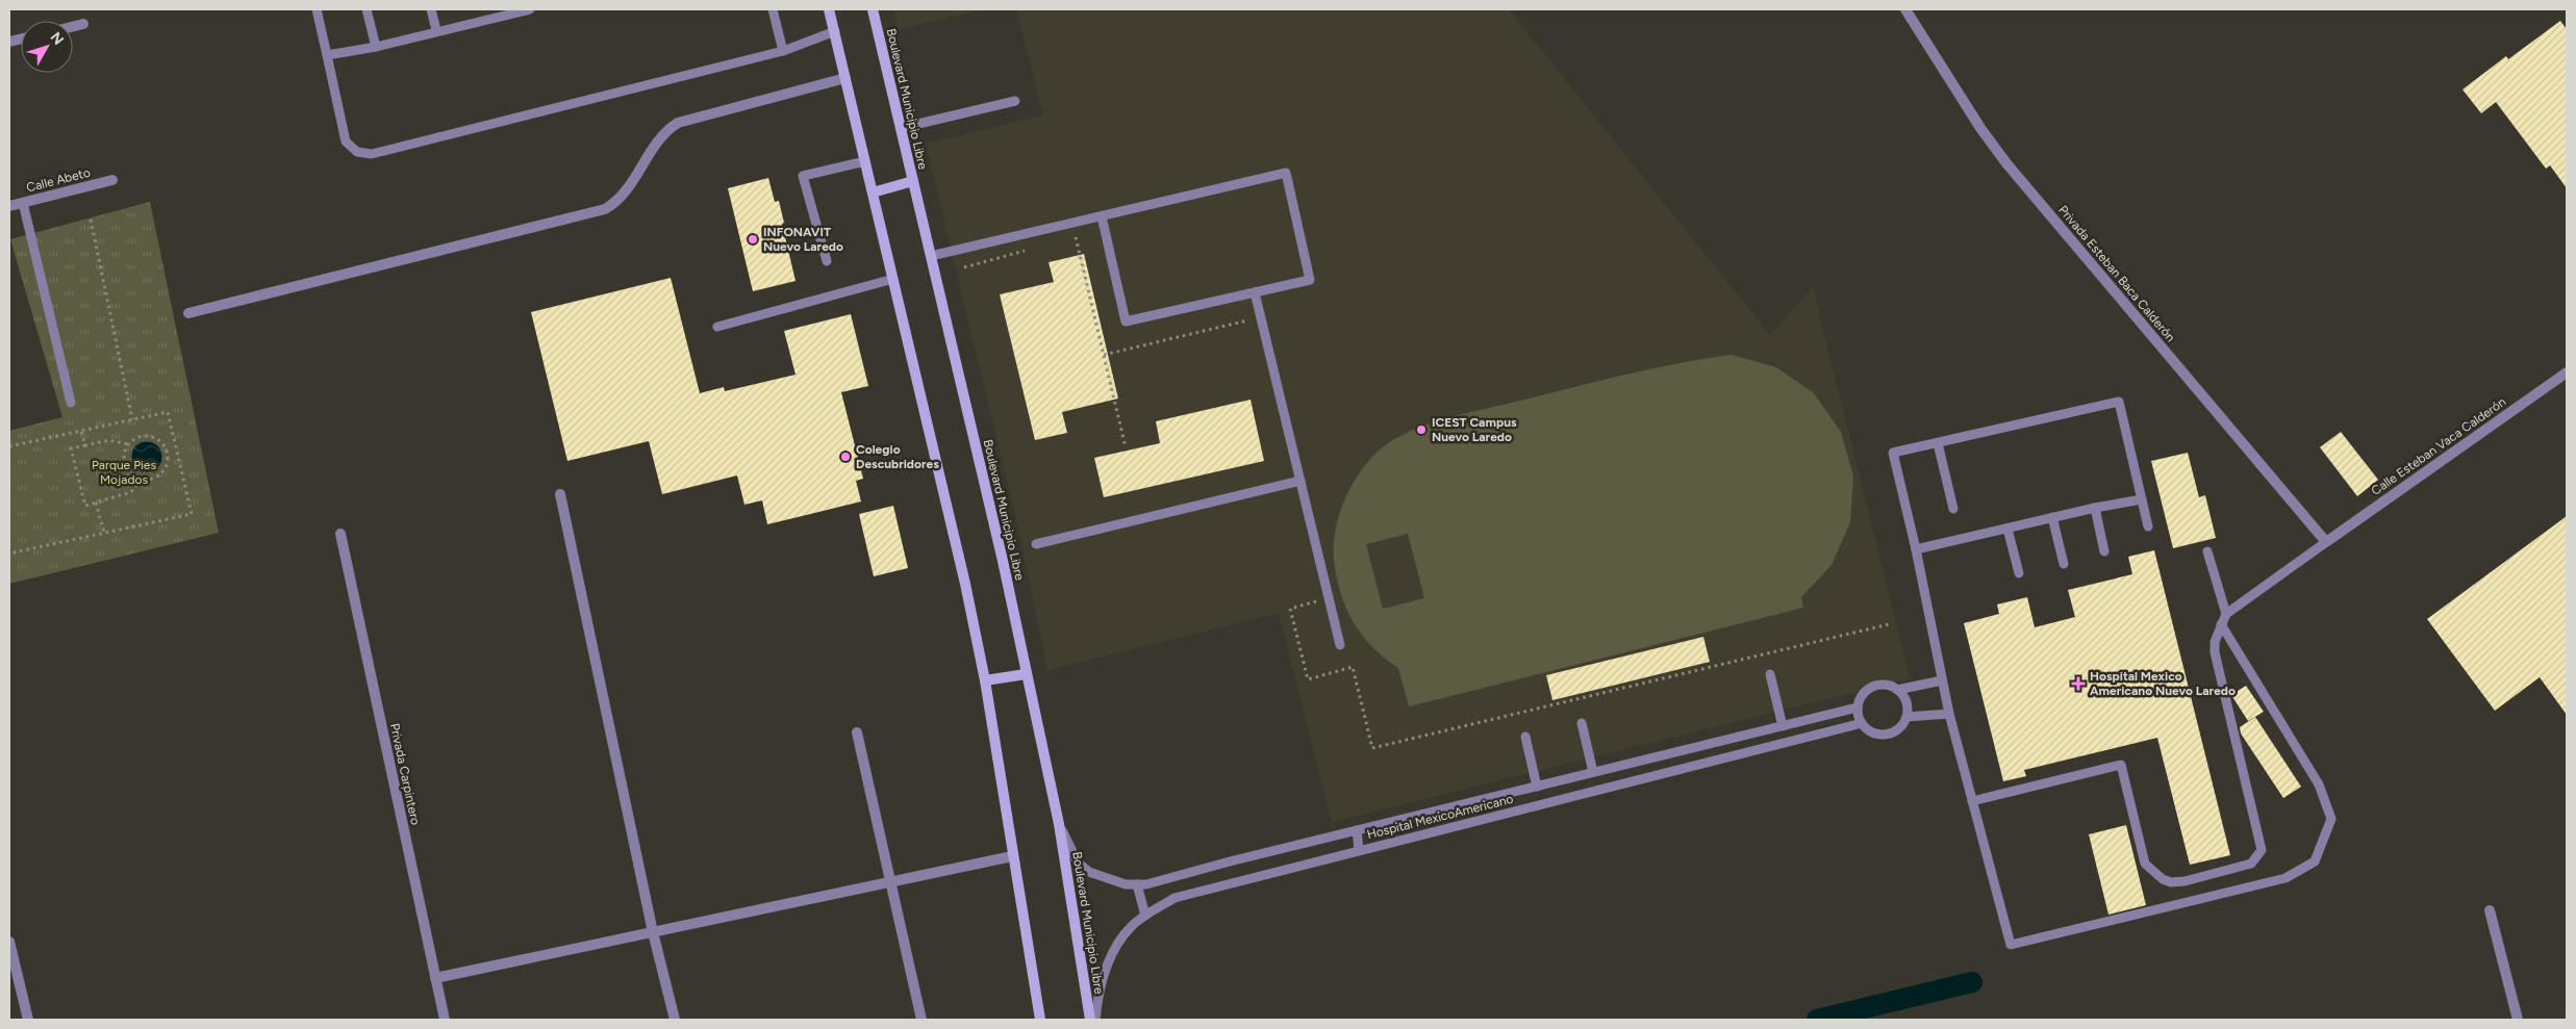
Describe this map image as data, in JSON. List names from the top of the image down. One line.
{"streets":{"main road":["Boulevard Municipio Libre"],"street":["Calle Abeto","Privada Esteban Baca Calderón","Calle Esteban Vaca Calderón","Privada Carpintero"],"lane":["Hospital MexicoAmericano"]},"crossings":[["Boulevard Municipio Libre","Hospital MexicoAmericano"],["Privada Esteban Baca Calderón","Calle Esteban Vaca Calderón"]],"parks":["Parque Pies Mojados"],"places":{"other":["INFONAVIT Nuevo Laredo","ICEST Campus Nuevo Laredo","Colegio Descubridores"],"health":["Hospital Mexico Americano Nuevo Laredo"]},"north":"top right"}
